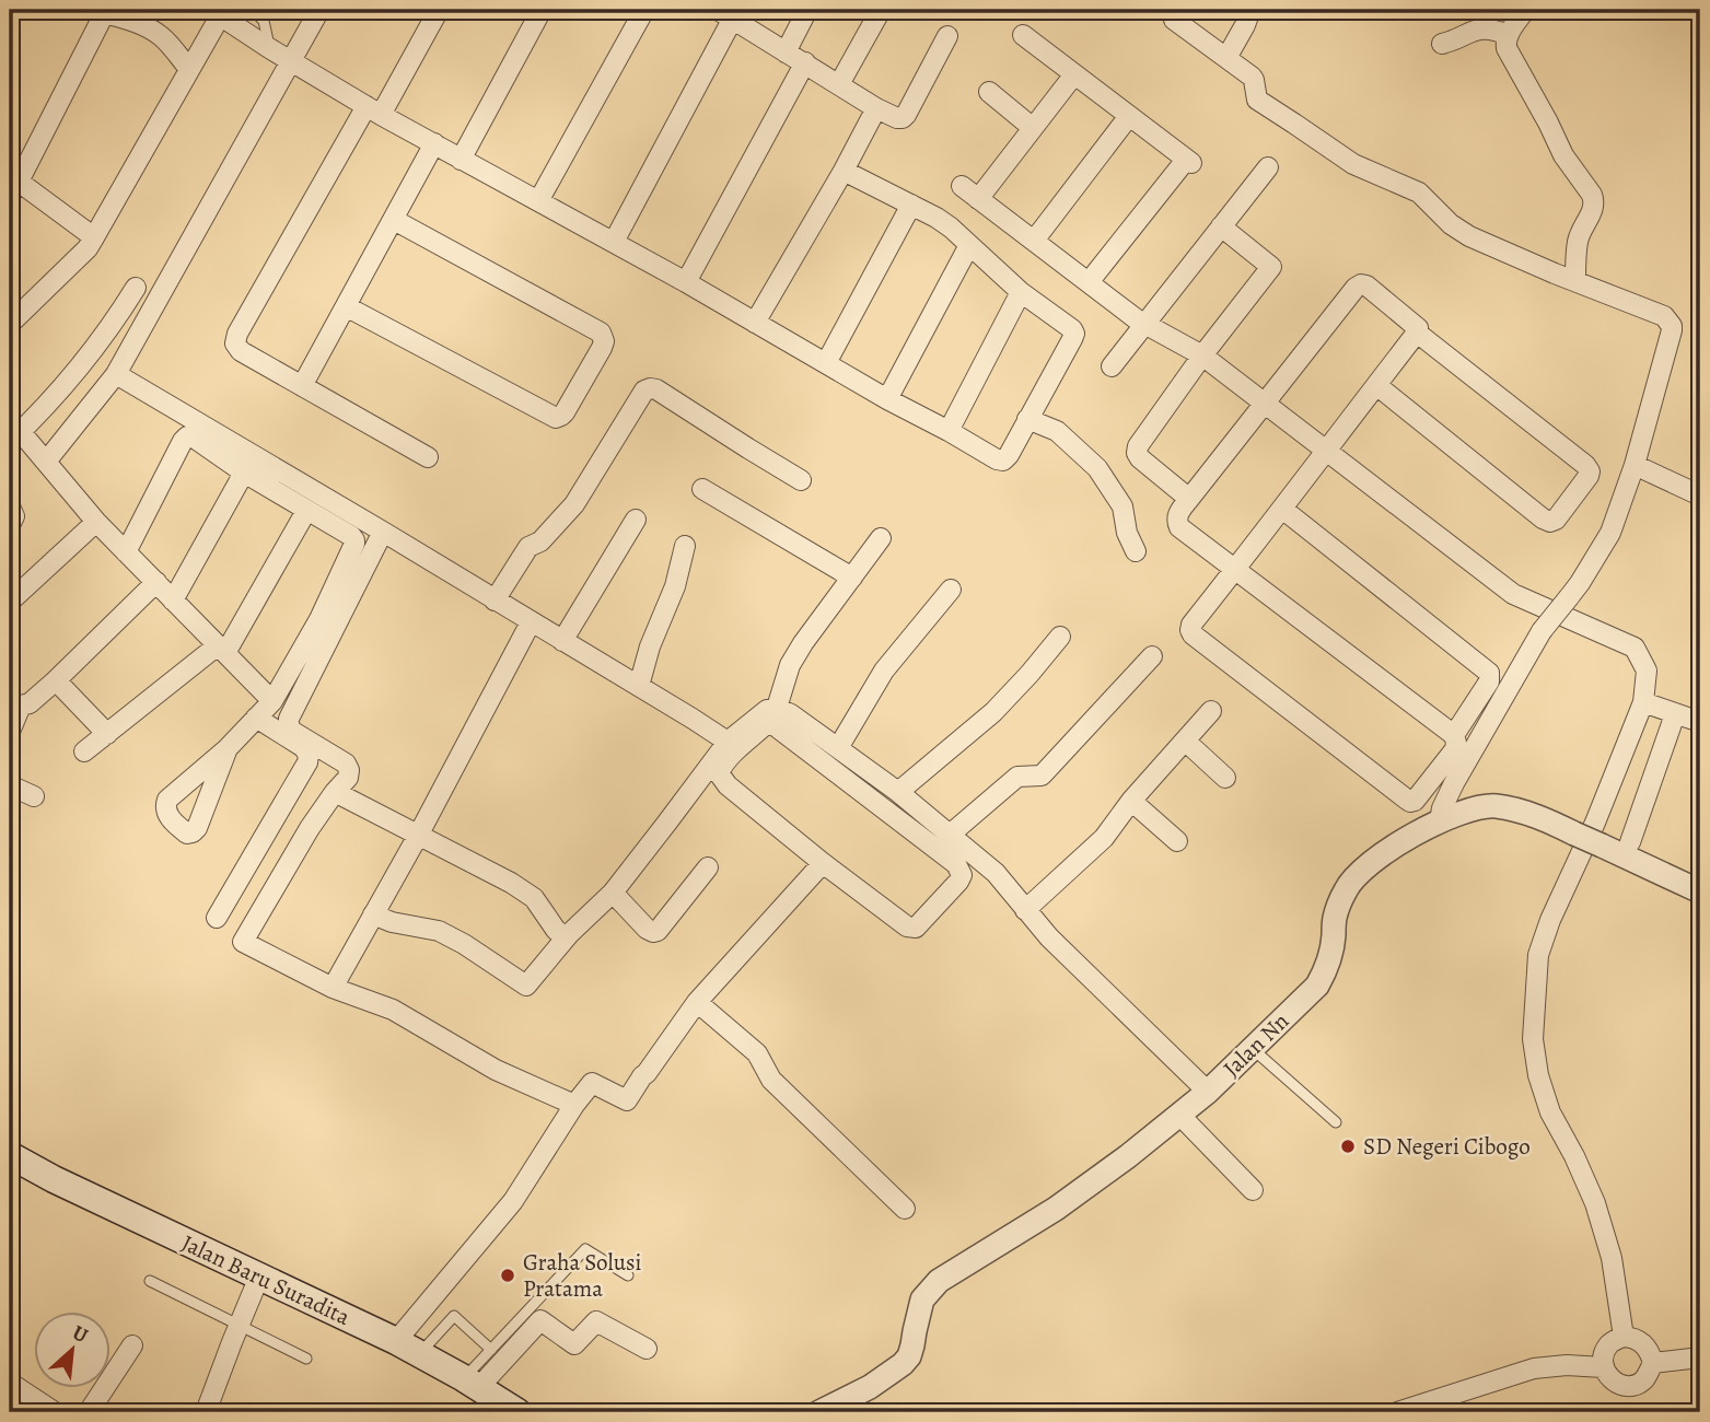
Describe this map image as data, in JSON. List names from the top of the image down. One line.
{"streets":{"main road":["Jalan Baru Suradita"],"street":["Jalan Nn"]},"places":["SD Negeri Cibogo","Graha Solusi Pratama"],"north":"top right"}
